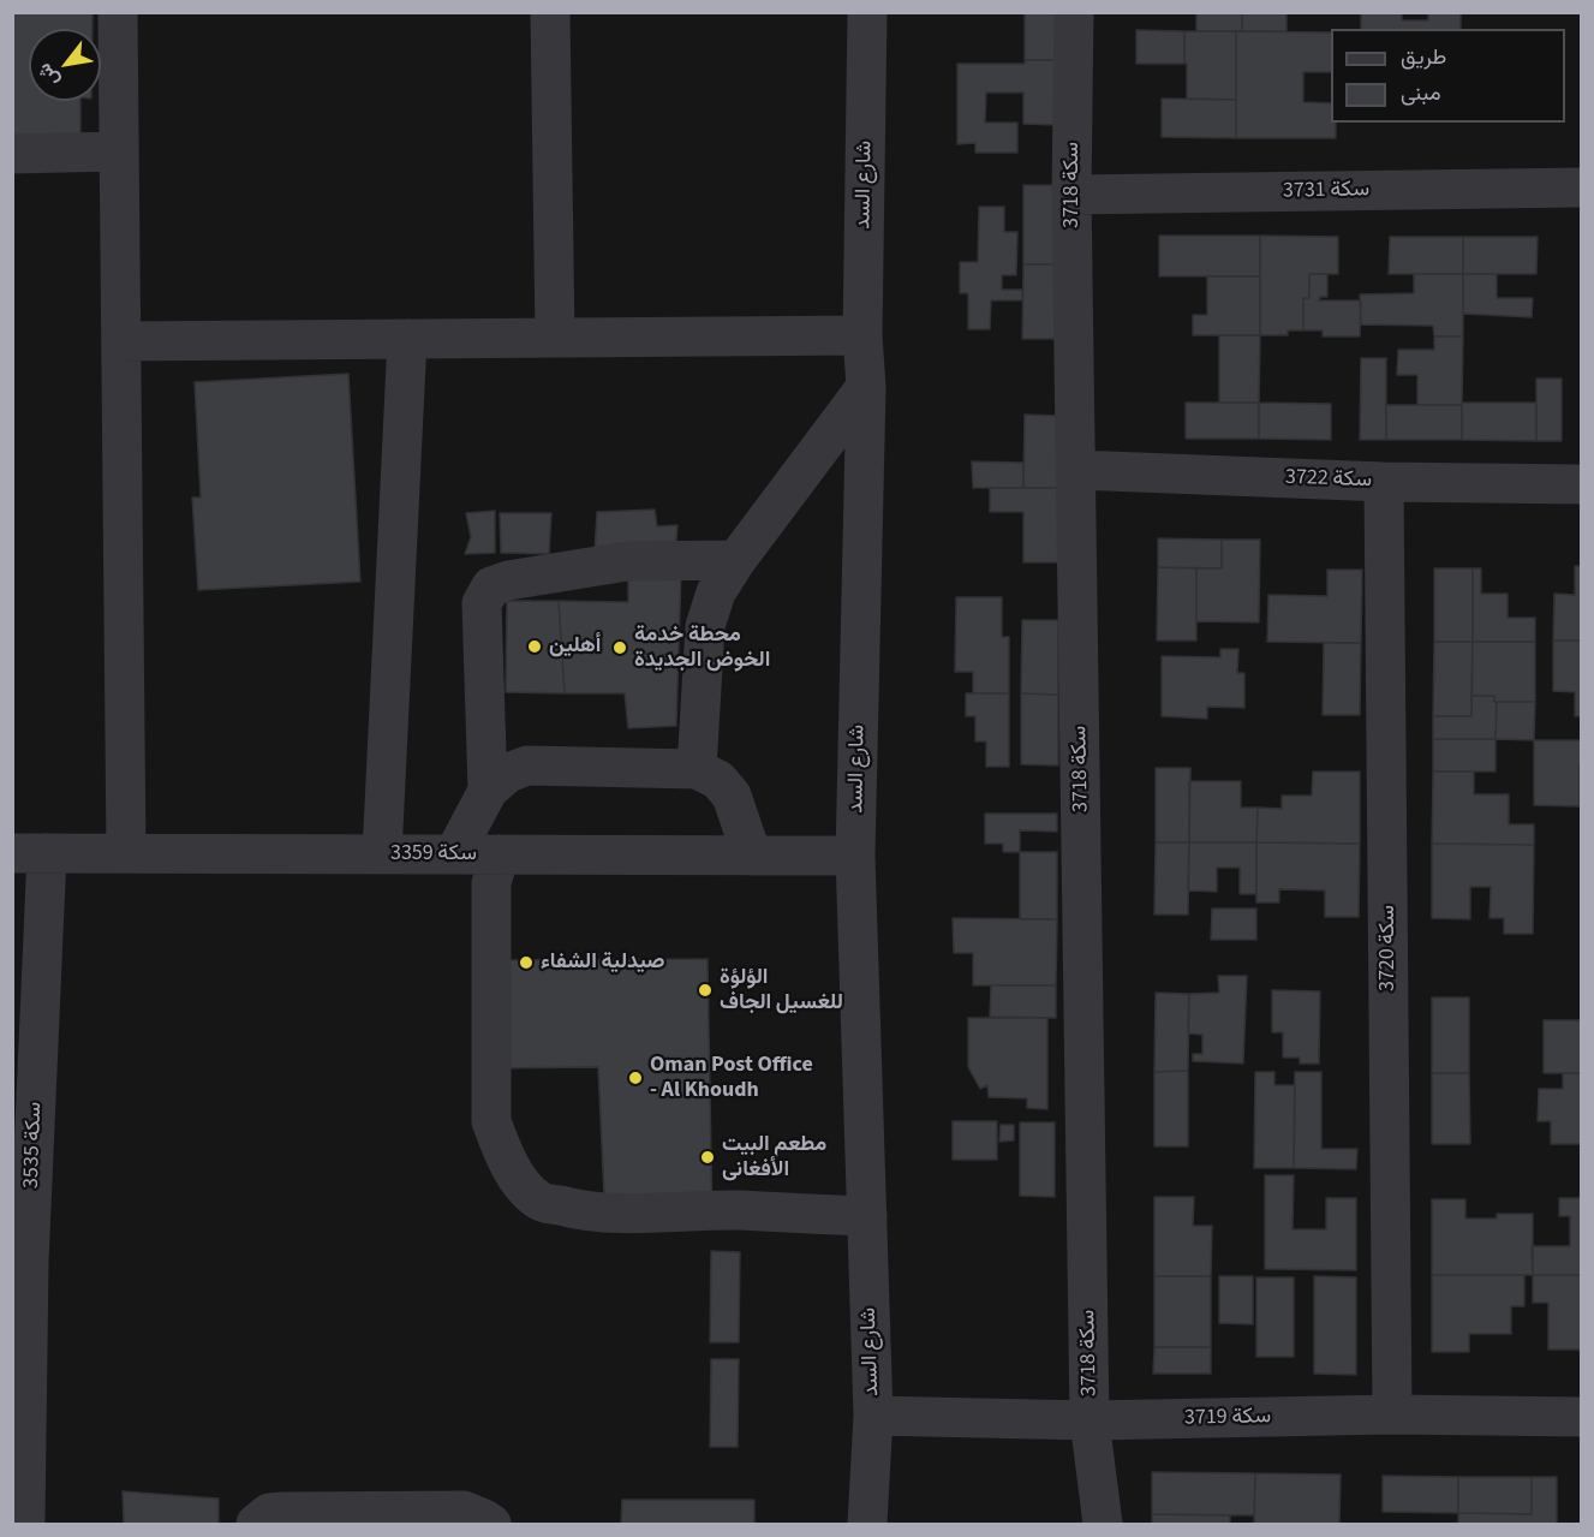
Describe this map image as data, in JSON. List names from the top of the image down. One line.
{"streets":{"street":["شارع السد","سكة 3718","سكة 3731","سكة 3722","سكة 3359","سكة 3720","سكة 3535","سكة 3719"]},"crossings":[["شارع السد","سكة 3359"],["شارع السد","سكة 3719"],["سكة 3718","سكة 3731"],["سكة 3718","سكة 3722"],["سكة 3718","سكة 3719"],["سكة 3722","سكة 3720"],["سكة 3359","سكة 3535"],["سكة 3720","سكة 3719"]],"places":["أهلين","محطة خدمة الخوض الجديدة","صيدلية الشفاء","الؤلؤة للغسيل الجاف","Oman Post Office - Al Khoudh","مطعم البيت الأفغانى"],"legend":["طريق","مبنى"],"north":"bottom left"}
